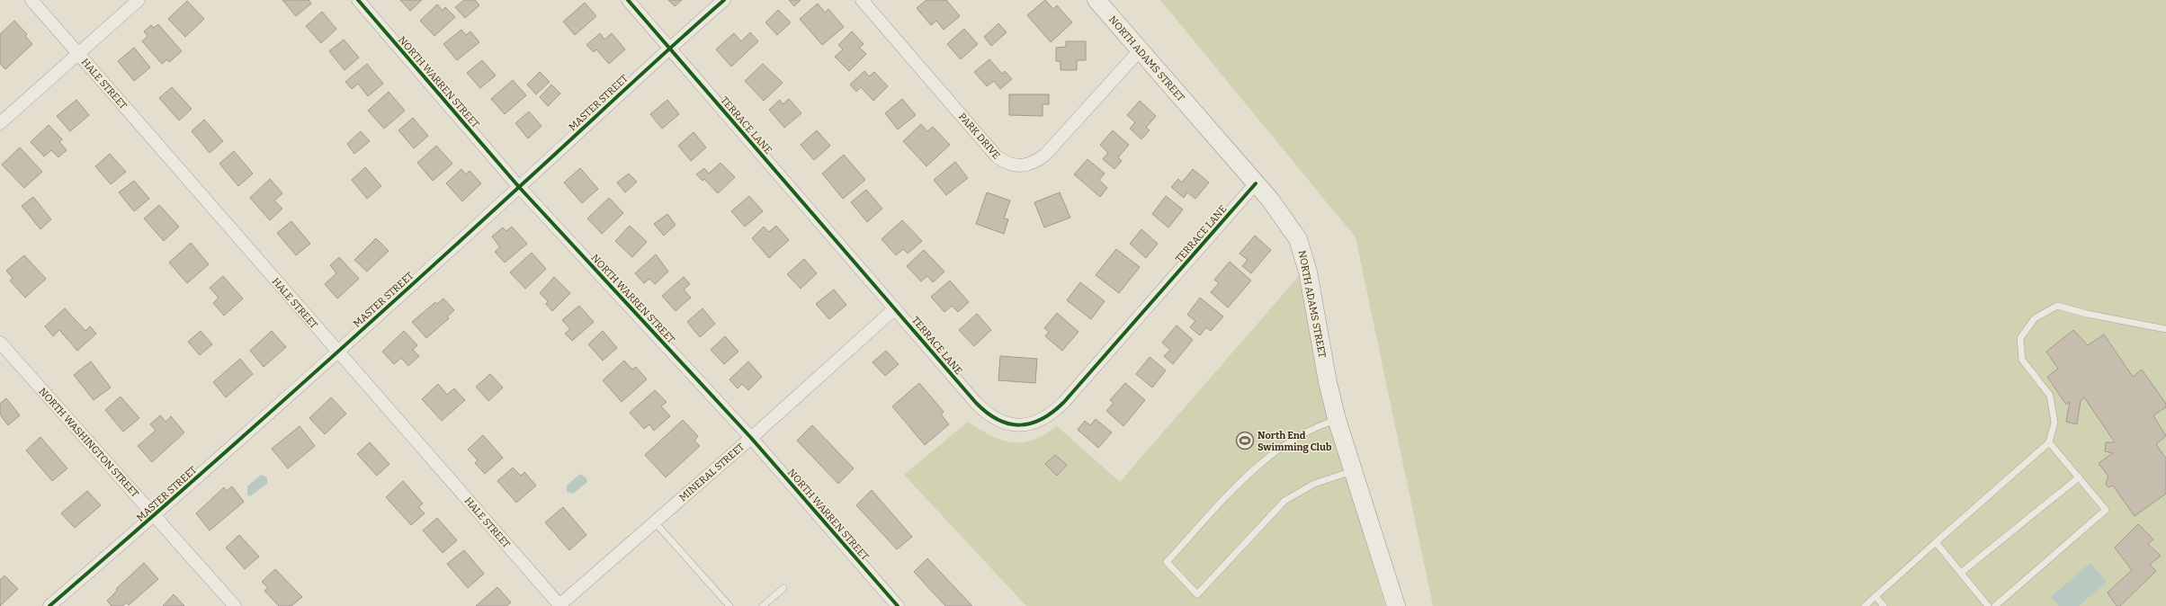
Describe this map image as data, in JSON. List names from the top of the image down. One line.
{"streets":{"street":["NORTH ADAMS STREET","NORTH WARREN STREET","HALE STREET","MASTER STREET","TERRACE LANE","PARK DRIVE","NORTH WASHINGTON STREET","MINERAL STREET"]},"crossings":[["NORTH ADAMS STREET","TERRACE LANE"],["NORTH ADAMS STREET","PARK DRIVE"],["NORTH WARREN STREET","MASTER STREET"],["NORTH WARREN STREET","MINERAL STREET"],["HALE STREET","MASTER STREET"],["HALE STREET","MINERAL STREET"],["MASTER STREET","TERRACE LANE"],["MASTER STREET","NORTH WASHINGTON STREET"],["TERRACE LANE","MINERAL STREET"]],"places":{"sports":["North End Swimming Club"]}}
